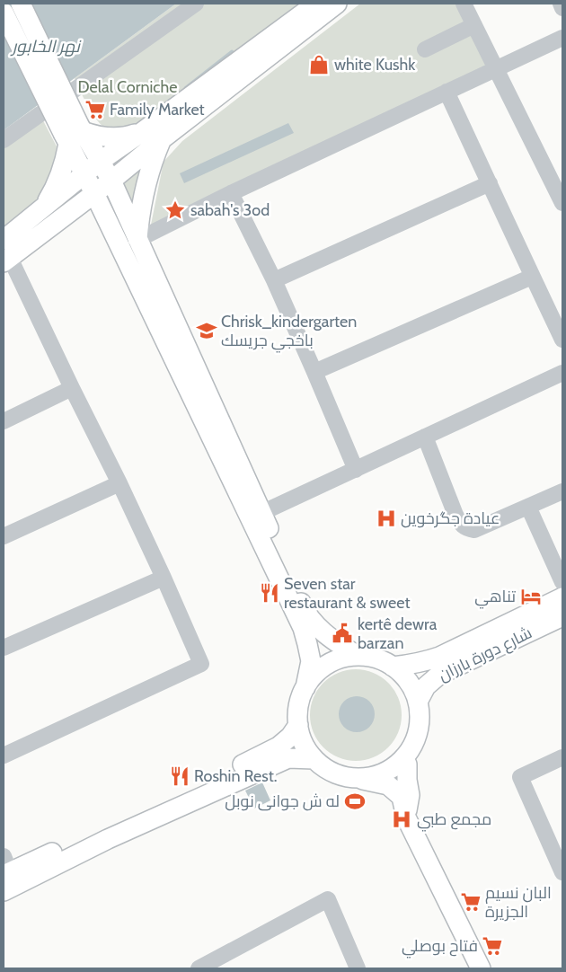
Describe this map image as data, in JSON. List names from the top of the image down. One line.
{"streets":{"main road":["شارع دورة بارزان"]},"water":["نهر الخابور"],"parks":["Delal Corniche"],"places":{"shop":["white Kushk"],"supermarket":["Family Market","البان نسيم الجزيرة","فتاح بوصلي"],"place":["sabah's 3od"],"school or university":["Chrisk_kindergarten باخجي جريسك"],"hospital":["عيادة جگرخوين","مجمع طبي"],"restaurant":["Seven star restaurant & sweet","Roshin Rest."],"hotel":["تناهي"],"public building":["kertê dewra barzan"],"sports":["له ش جوانى نوبل"]}}
